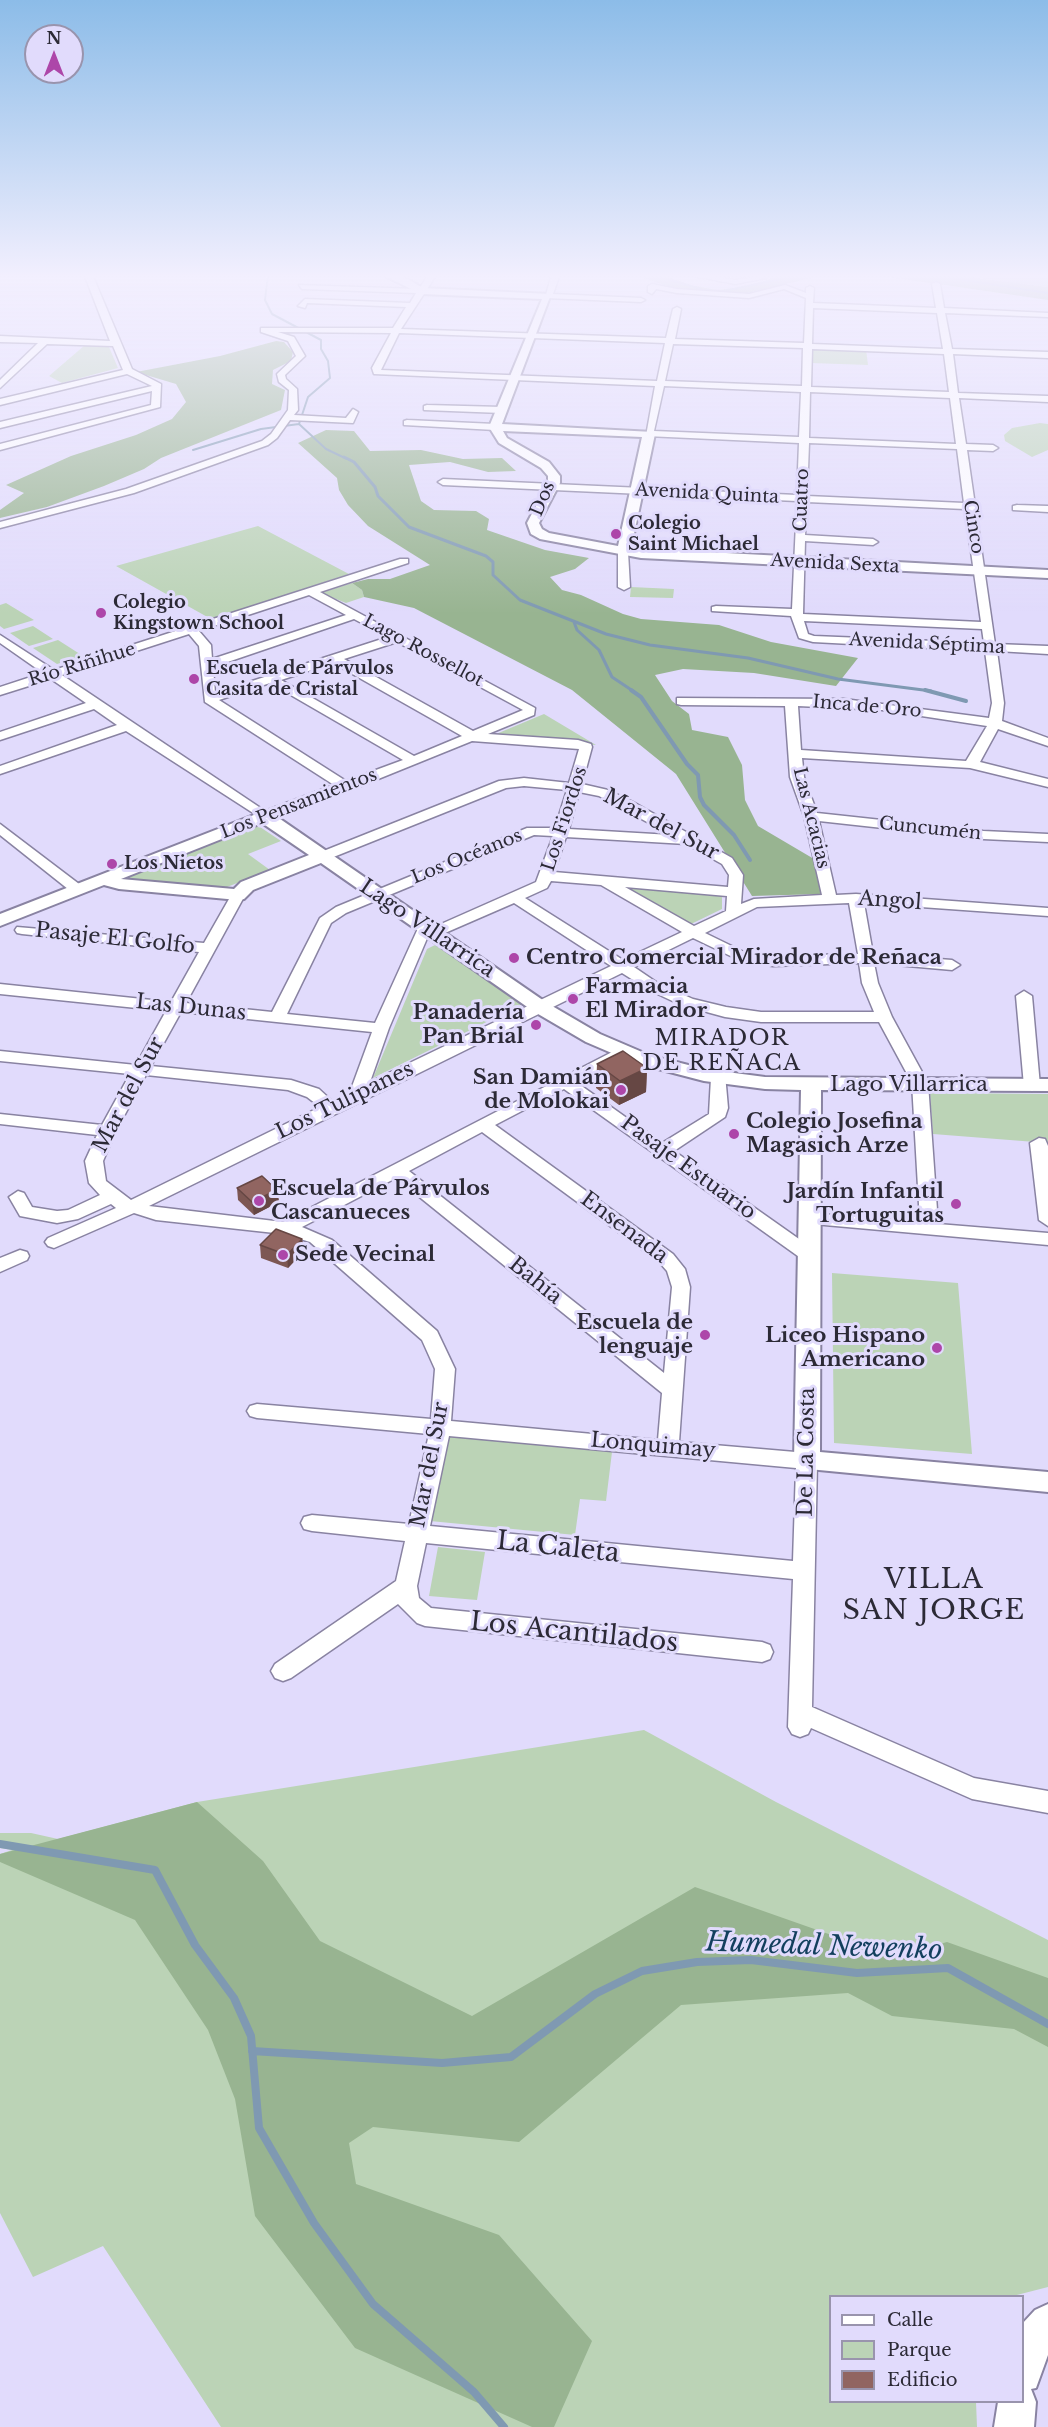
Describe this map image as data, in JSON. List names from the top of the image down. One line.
{"streets":{"street":["Avenida Quinta","Dos","Cuatro","Cinco","Avenida Sexta","Avenida Séptima","Lago Rossellot","Río Riñihue","Inca de Oro","Los Pensamientos","Las Acacias","Los Fiordos","Mar del Sur","Cuncumén","Los Océanos","Angol","Lago Villarrica","Pasaje El Golfo","Las Dunas","Los Tulipanes","Pasaje Estuario","Ensenada","Bahía","Lonquimay","De La Costa","La Caleta","Los Acantilados"]},"crossings":[["Avenida Quinta","Dos"],["Avenida Quinta","Cuatro"],["Avenida Quinta","Cinco"],["Dos","Avenida Sexta"],["Cuatro","Avenida Sexta"],["Cuatro","Avenida Séptima"],["Cinco","Avenida Sexta"],["Cinco","Avenida Séptima"],["Cinco","Inca de Oro"],["Lago Rossellot","Río Riñihue"],["Lago Rossellot","Los Pensamientos"],["Río Riñihue","Lago Villarrica"],["Inca de Oro","Las Acacias"],["Los Pensamientos","Los Fiordos"],["Los Pensamientos","Lago Villarrica"],["Las Acacias","Cuncumén"],["Las Acacias","Angol"],["Los Fiordos","Mar del Sur"],["Los Fiordos","Los Océanos"],["Los Fiordos","Lago Villarrica"],["Mar del Sur","Los Océanos"],["Mar del Sur","Angol"],["Mar del Sur","Lago Villarrica"],["Mar del Sur","Pasaje El Golfo"],["Mar del Sur","Las Dunas"],["Mar del Sur","Los Tulipanes"],["Mar del Sur","Lonquimay"],["Mar del Sur","La Caleta"],["Mar del Sur","Los Acantilados"],["Los Océanos","Lago Villarrica"],["Los Océanos","Las Dunas"],["Angol","Los Tulipanes"],["Lago Villarrica","Los Tulipanes"],["Lago Villarrica","De La Costa"],["Pasaje Estuario","De La Costa"],["Ensenada","Bahía"],["Ensenada","Lonquimay"],["Lonquimay","De La Costa"],["De La Costa","La Caleta"]],"districts":["MIRADOR DE REÑACA","VILLA SAN JORGE"],"water":["Humedal Newenko"],"places":["Colegio Saint Michael","Colegio Kingstown School","Escuela de Párvulos Casita de Cristal","Los Nietos","Centro Comercial Mirador de Reñaca","Farmacia El Mirador","Panadería Pan Brial","San Damián de Molokai","Colegio Josefina Magasich Arze","Escuela de Párvulos Cascanueces","Jardín Infantil Tortuguitas","Sede Vecinal","Escuela de lenguaje","Liceo Hispano Americano"],"legend":["Calle","Parque","Edificio"],"north":"top"}
